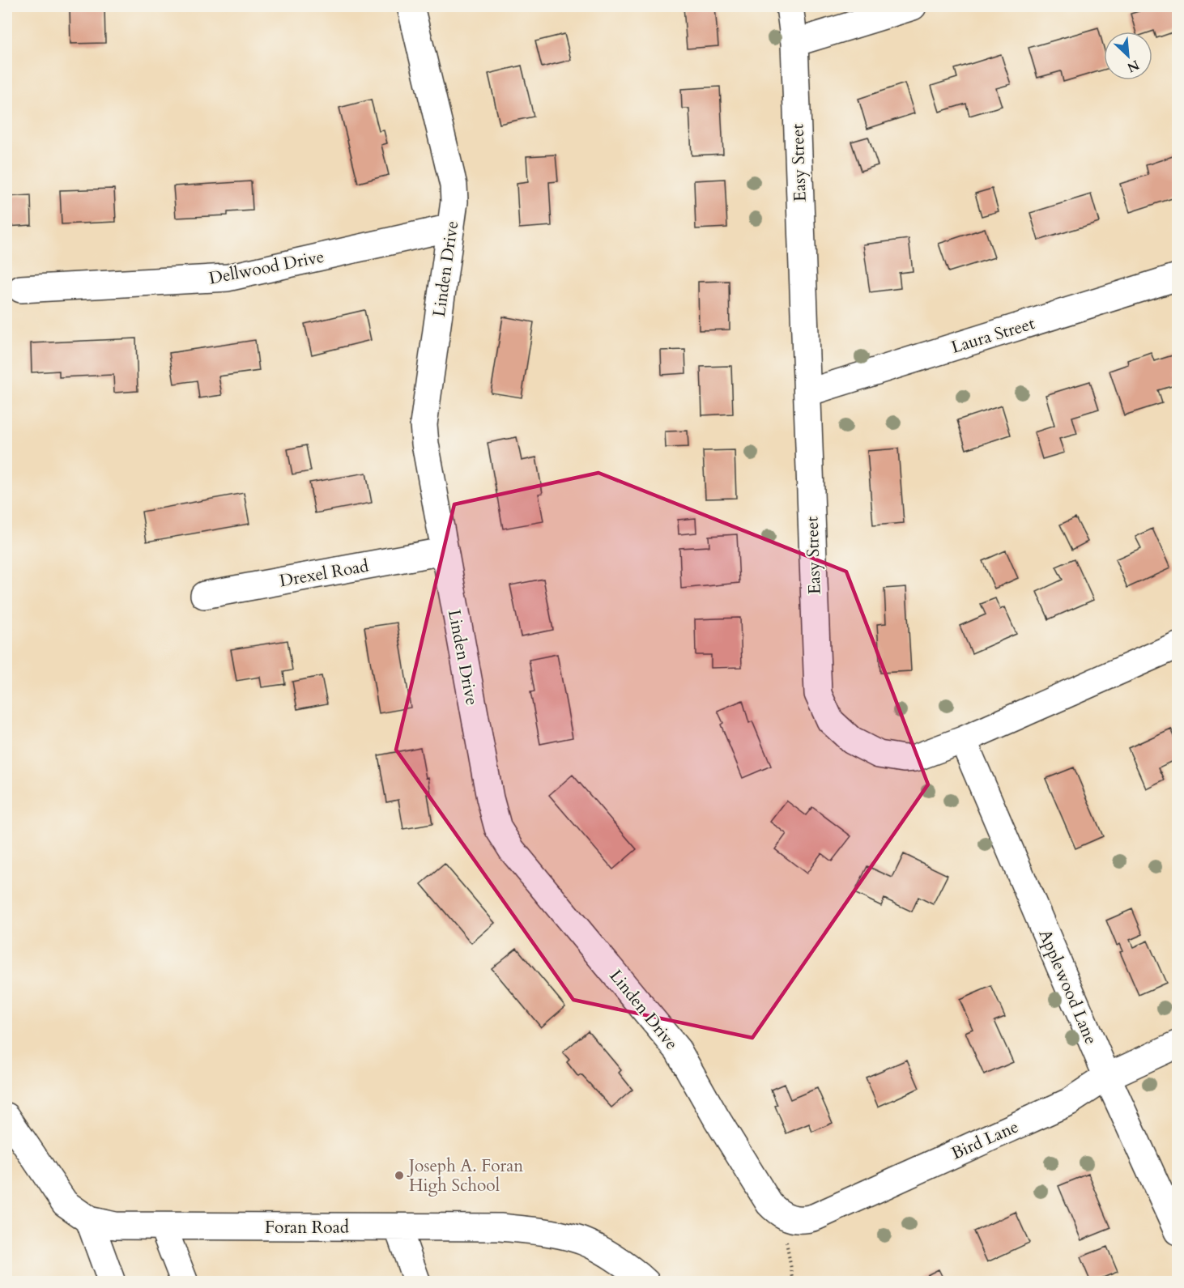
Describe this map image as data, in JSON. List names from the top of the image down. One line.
{"streets":{"street":["Easy Street","Dellwood Drive","Linden Drive","Laura Street","Drexel Road","Applewood Lane","Bird Lane","Foran Road"]},"crossings":[["Easy Street","Laura Street"],["Easy Street","Applewood Lane"],["Dellwood Drive","Linden Drive"],["Linden Drive","Drexel Road"],["Linden Drive","Bird Lane"],["Applewood Lane","Bird Lane"]],"places":["Joseph A. Foran High School"],"north":"bottom right"}
